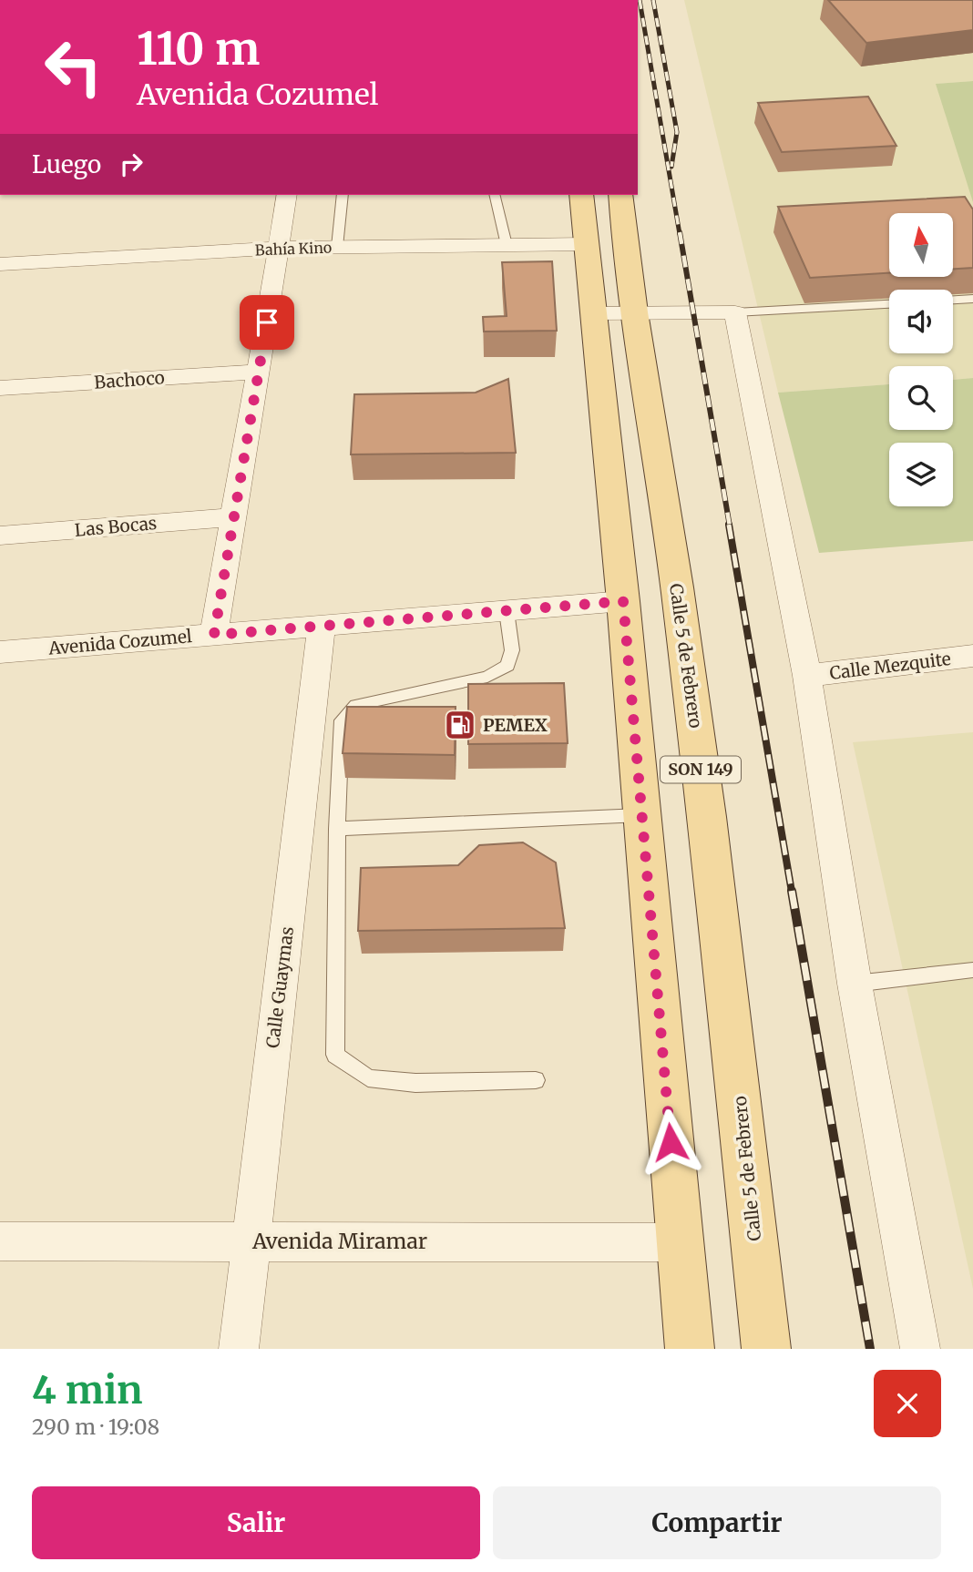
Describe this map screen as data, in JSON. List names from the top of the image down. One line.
{"streets":{"main road":["Calle 5 de Febrero","SON 149"],"street":["Bahía Kino","Bachoco","Las Bocas","Avenida Cozumel","Calle Mezquite","Calle Guaymas","Avenida Miramar"]},"crossings":[["Bahía Kino","SON 149"],["Avenida Cozumel","SON 149"],["Avenida Cozumel","Calle Guaymas"],["SON 149","Avenida Miramar"],["Calle Guaymas","Avenida Miramar"]],"places":{"fuel station":["PEMEX"]},"north":"top","page":{"turn":["110 m","Avenida Cozumel"],"then":"Luego","heading":["4 min","290 m · 19:08"],"buttons":["Salir","Compartir"]}}
